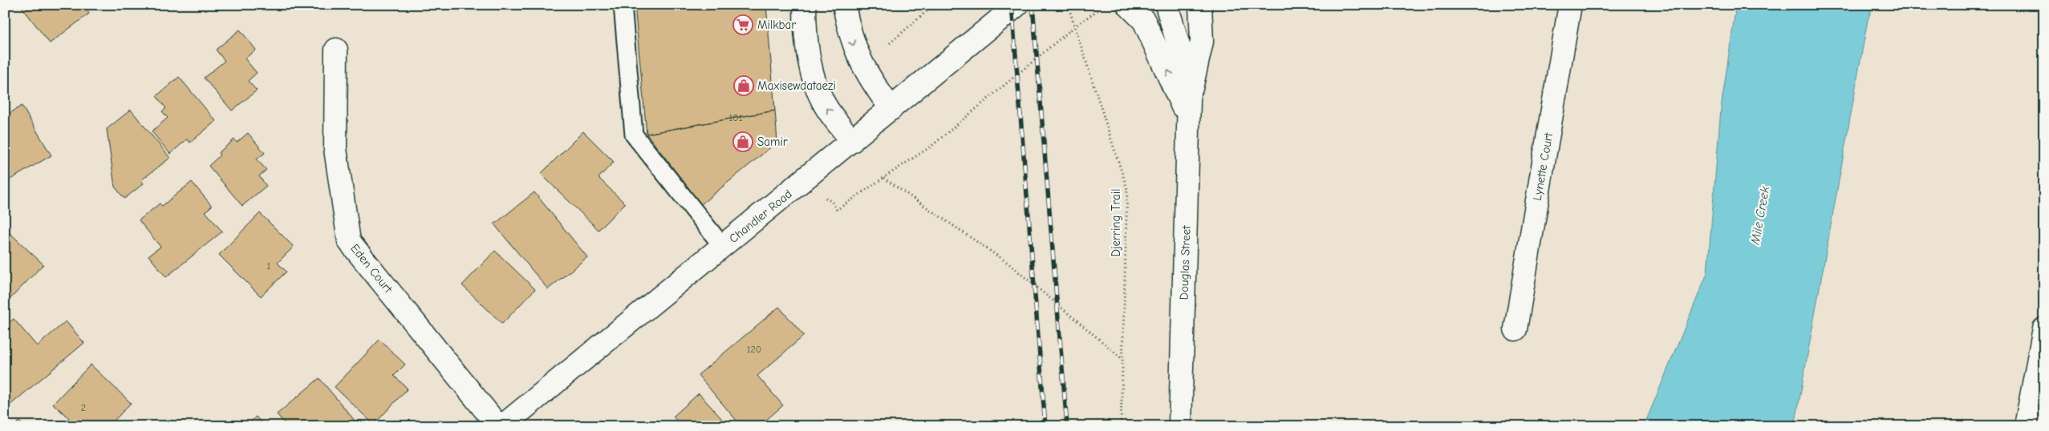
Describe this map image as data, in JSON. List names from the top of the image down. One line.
{"streets":{"main road":["Lynette Court","Chandler Road","Douglas Street","Eden Court"],"path":["Djerring Trail"]},"water":["Mile Creek"],"places":{"supermarket":["Milkbar"],"shop":["Maxisewdataezi","Samir"]},"house_numbers":["101","1","120","2"]}
